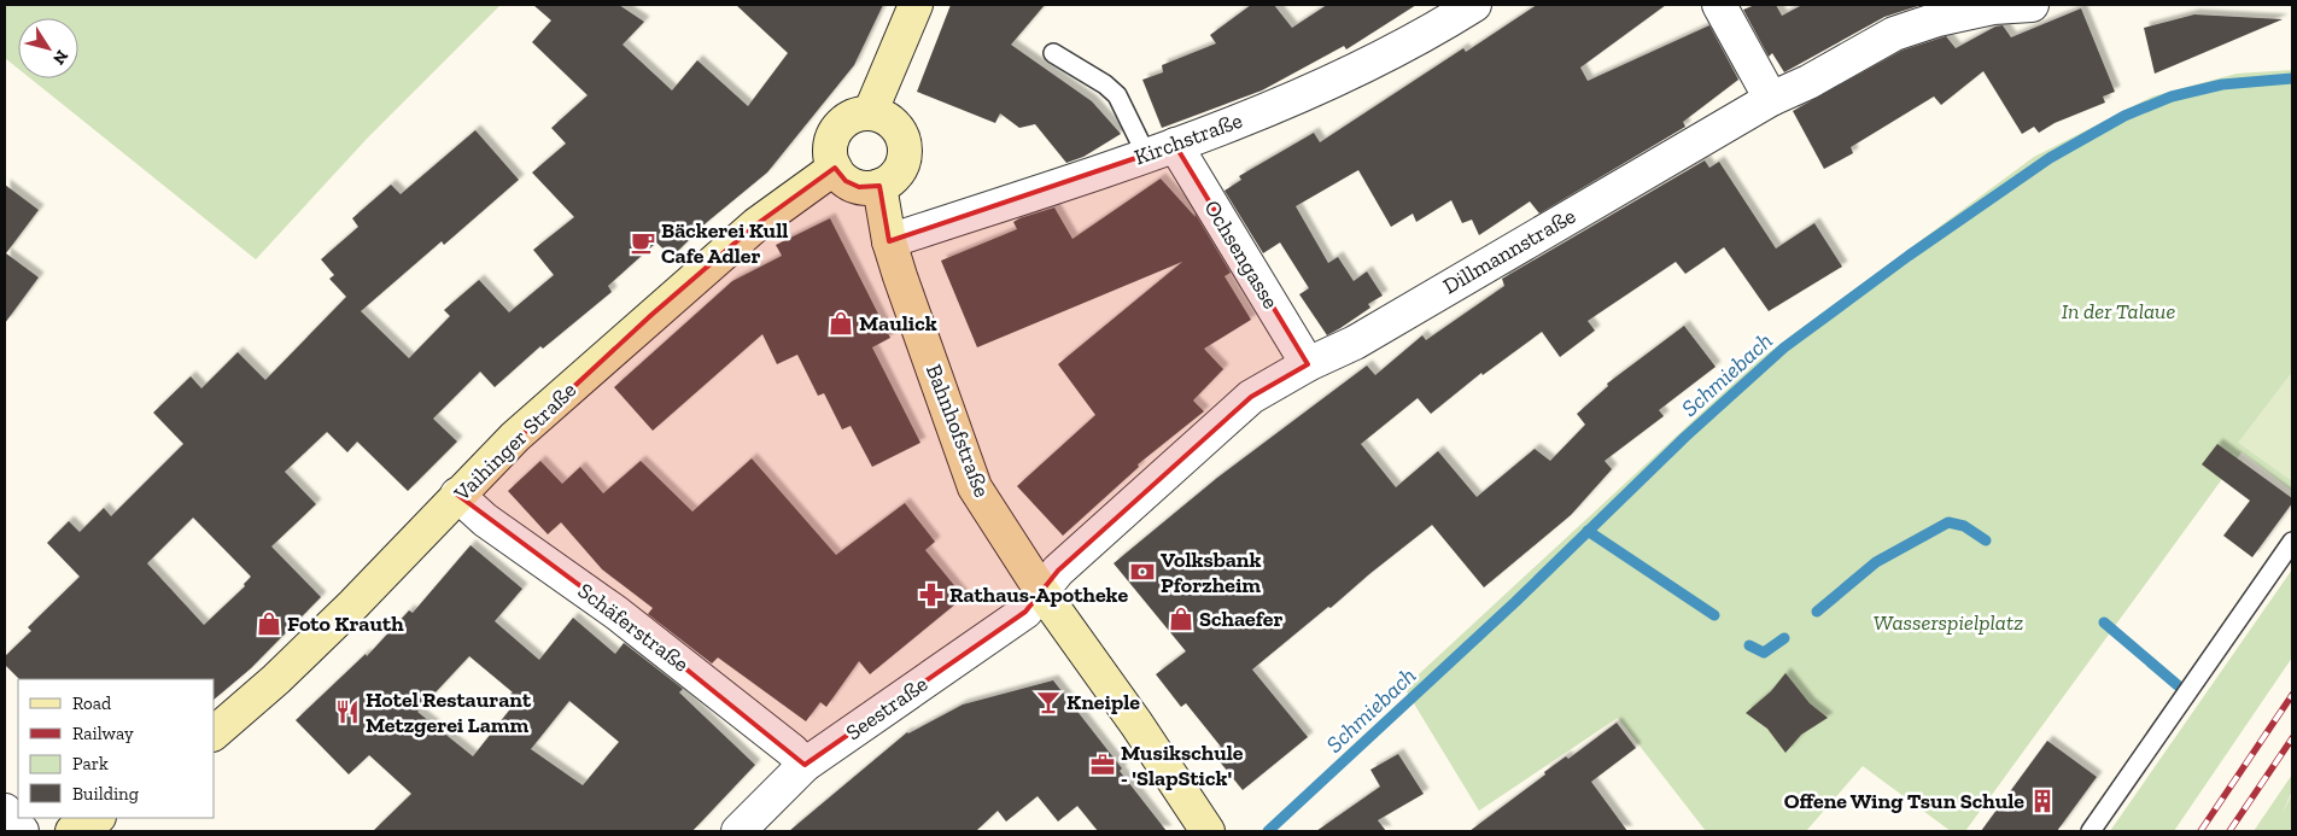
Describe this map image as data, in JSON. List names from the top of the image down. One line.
{"streets":{"street":["Kirchstraße","Dillmannstraße","Ochsengasse","Bahnhofstraße","Vaihinger Straße","Schäferstraße","Seestraße"]},"crossings":[["Kirchstraße","Ochsengasse"],["Kirchstraße","Bahnhofstraße"],["Dillmannstraße","Ochsengasse"],["Dillmannstraße","Bahnhofstraße"],["Dillmannstraße","Seestraße"],["Bahnhofstraße","Vaihinger Straße"],["Bahnhofstraße","Seestraße"],["Vaihinger Straße","Schäferstraße"],["Schäferstraße","Seestraße"]],"water":["Schmiebach"],"parks":["In der Talaue","Wasserspielplatz"],"places":{"cafe":["Bäckerei Kull Cafe Adler"],"shop":["Maulick","Schaefer","Foto Krauth"],"bank":["Volksbank Pforzheim"],"pharmacy":["Rathaus-Apotheke"],"bar":["Kneiple"],"restaurant":["Hotel Restaurant Metzgerei Lamm"],"office":["Musikschule - 'SlapStick'"],"building":["Offene Wing Tsun Schule"]},"legend":["Road","Railway","Park","Building"],"north":"bottom right"}
